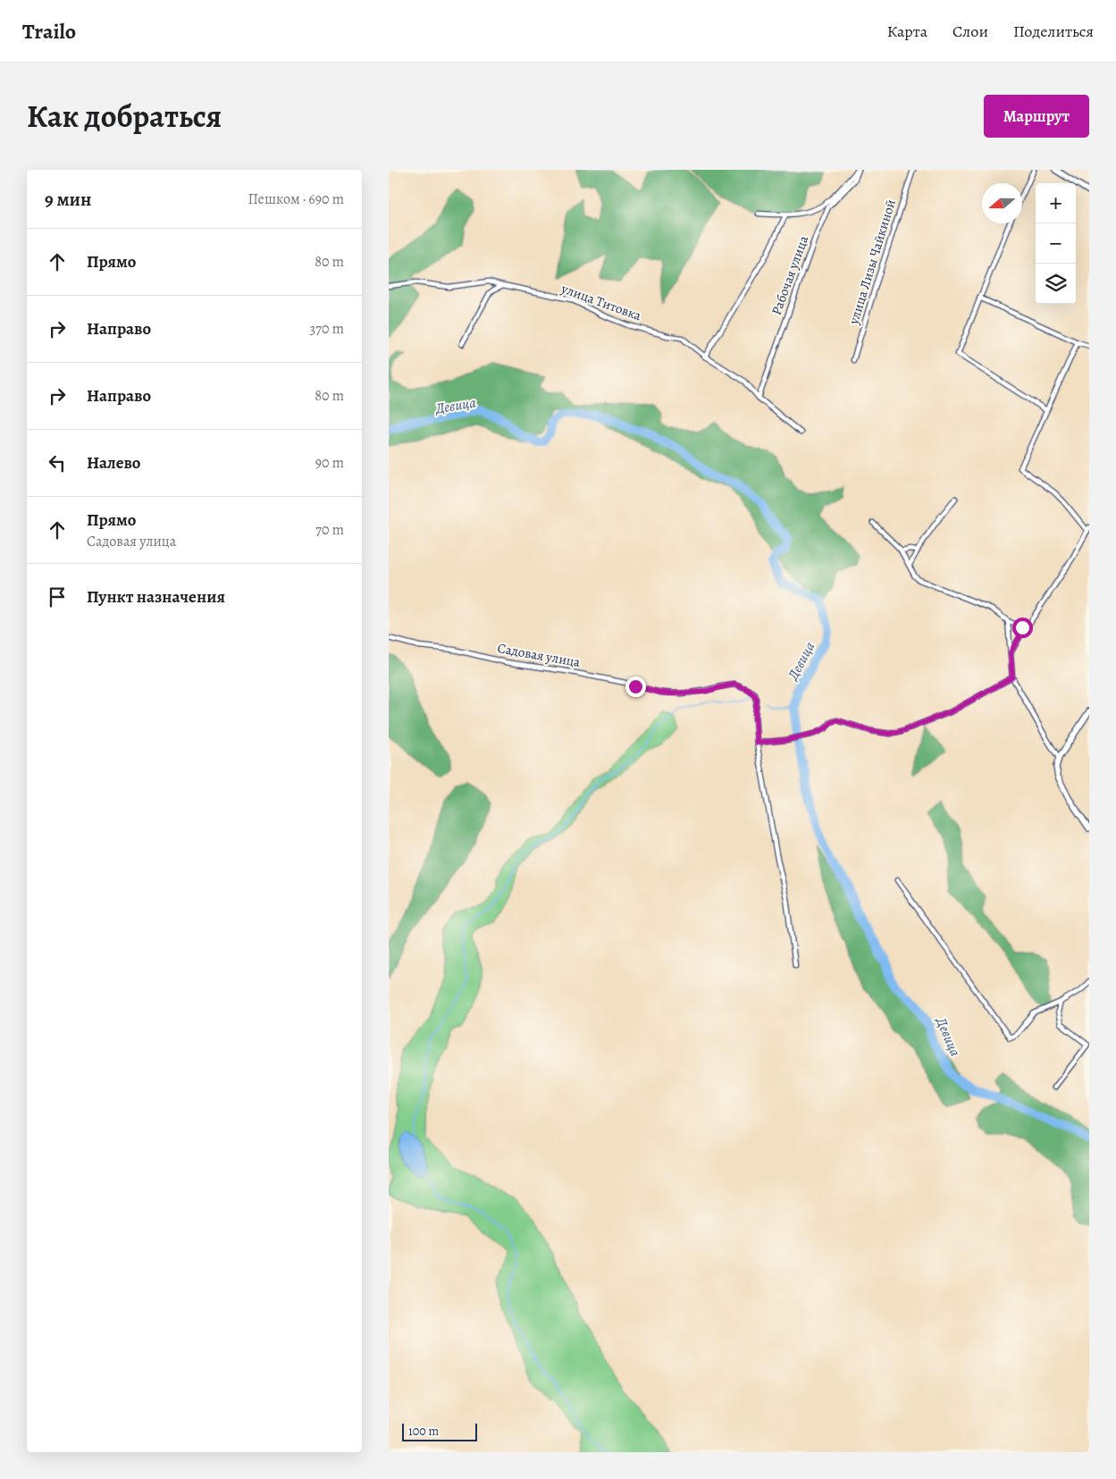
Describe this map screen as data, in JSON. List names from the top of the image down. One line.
{"streets":{"street":["улица Лизы Чайкиной","Рабочая улица","улица Титовка","Садовая улица"]},"crossings":[["Рабочая улица","улица Титовка"]],"water":["Девица"],"scale_bar":"100 m","north":"left","page":{"header":"Trailo","nav":["Карта","Слои","Поделиться"],"title":"Как добраться","buttons":"Маршрут","heading":["9 мин","Пешком · 690 m"],"map_buttons":["+","−"],"list":[["Прямо","80 m"],["Направо","370 m"],["Направо","80 m"],["Налево","90 m"],["Прямо","Садовая улица","70 m"],"Пункт назначения"],"scale":"100 m"}}
